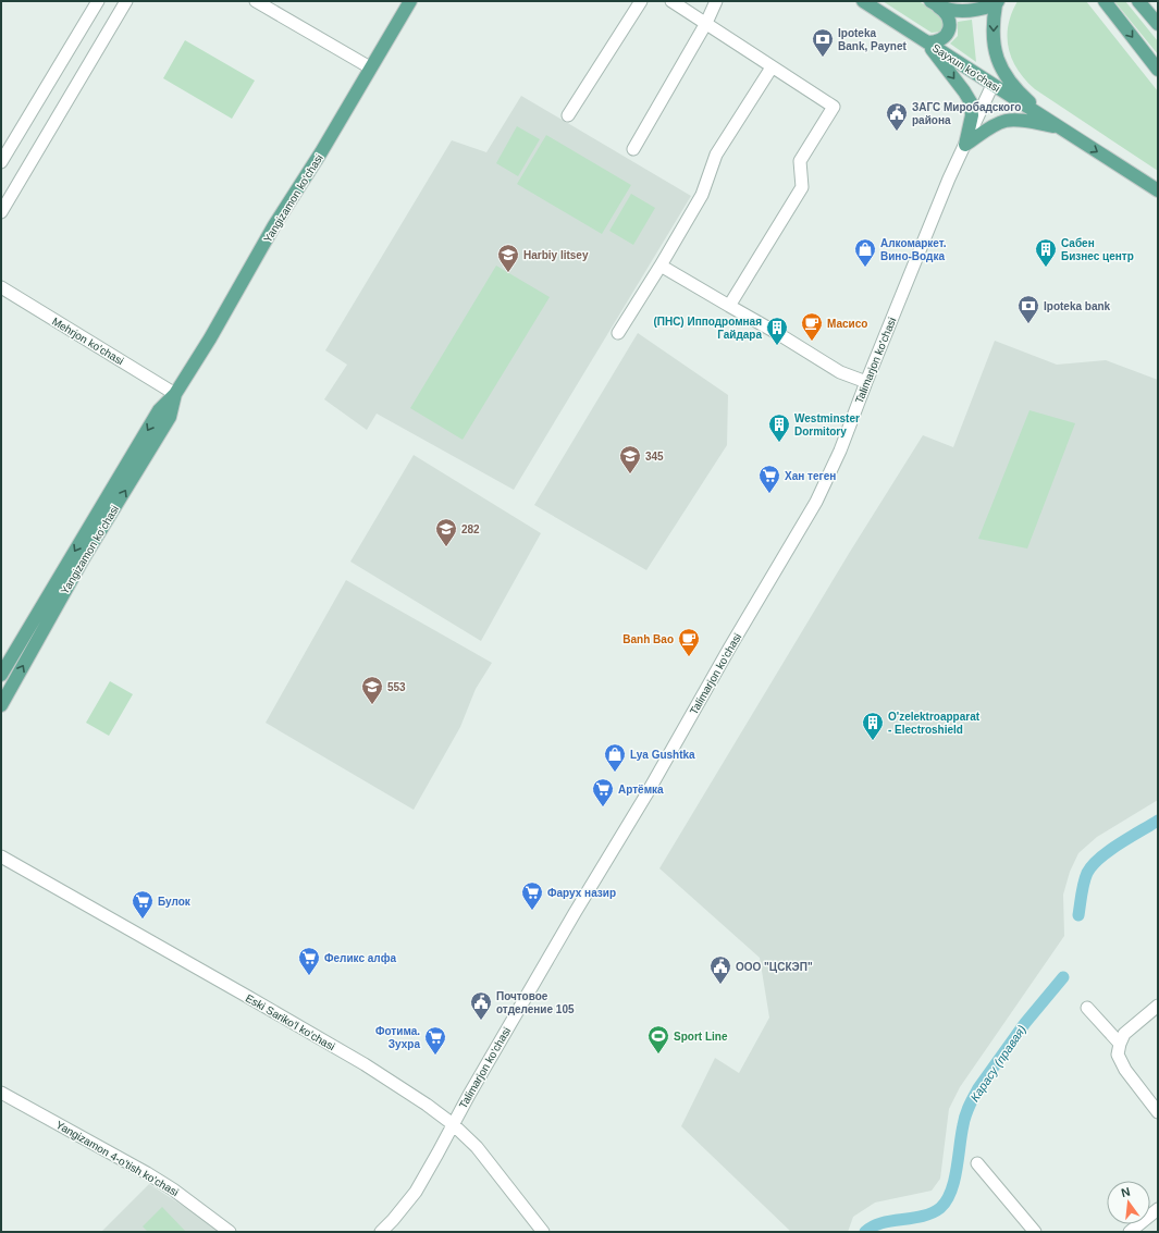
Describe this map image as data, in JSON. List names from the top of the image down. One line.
{"streets":{"main road":["Sayxun ko'chasi","Yangizamon ko'chasi"],"street":["Mehrjon ko'chasi","Talimarjon ko'chasi","Eski Sariko'l ko'chasi","Yangizamon 4-o'tish ko'chasi"]},"crossings":[["Sayxun ko'chasi","Talimarjon ko'chasi"],["Yangizamon ko'chasi","Mehrjon ko'chasi"],["Talimarjon ko'chasi","Eski Sariko'l ko'chasi"]],"water":["Карасу (правая)"],"places":{"bank":["Ipoteka Bank, Paynet","Ipoteka bank"],"public building":["ЗАГС Миробадского района","ООО \"ЦСКЭП\"","Почтовое отделение 105"],"shop":["Алкомаркет. Вино-Водка","Lya Gushtka"],"building":["Сабен Бизнес центр","(ПНС) Ипподромная Гайдара","Westminster Dormitory","O'zelektroapparat - Electroshield"],"school or university":["Harbiy litsey","345","282","553"],"cafe":["Масисо","Banh Bao"],"supermarket":["Хан теген","Артёмка","Фарух назир","Булок","Феликс алфа","Фотима. Зухра"],"sports":["Sport Line"]},"north":"top"}
